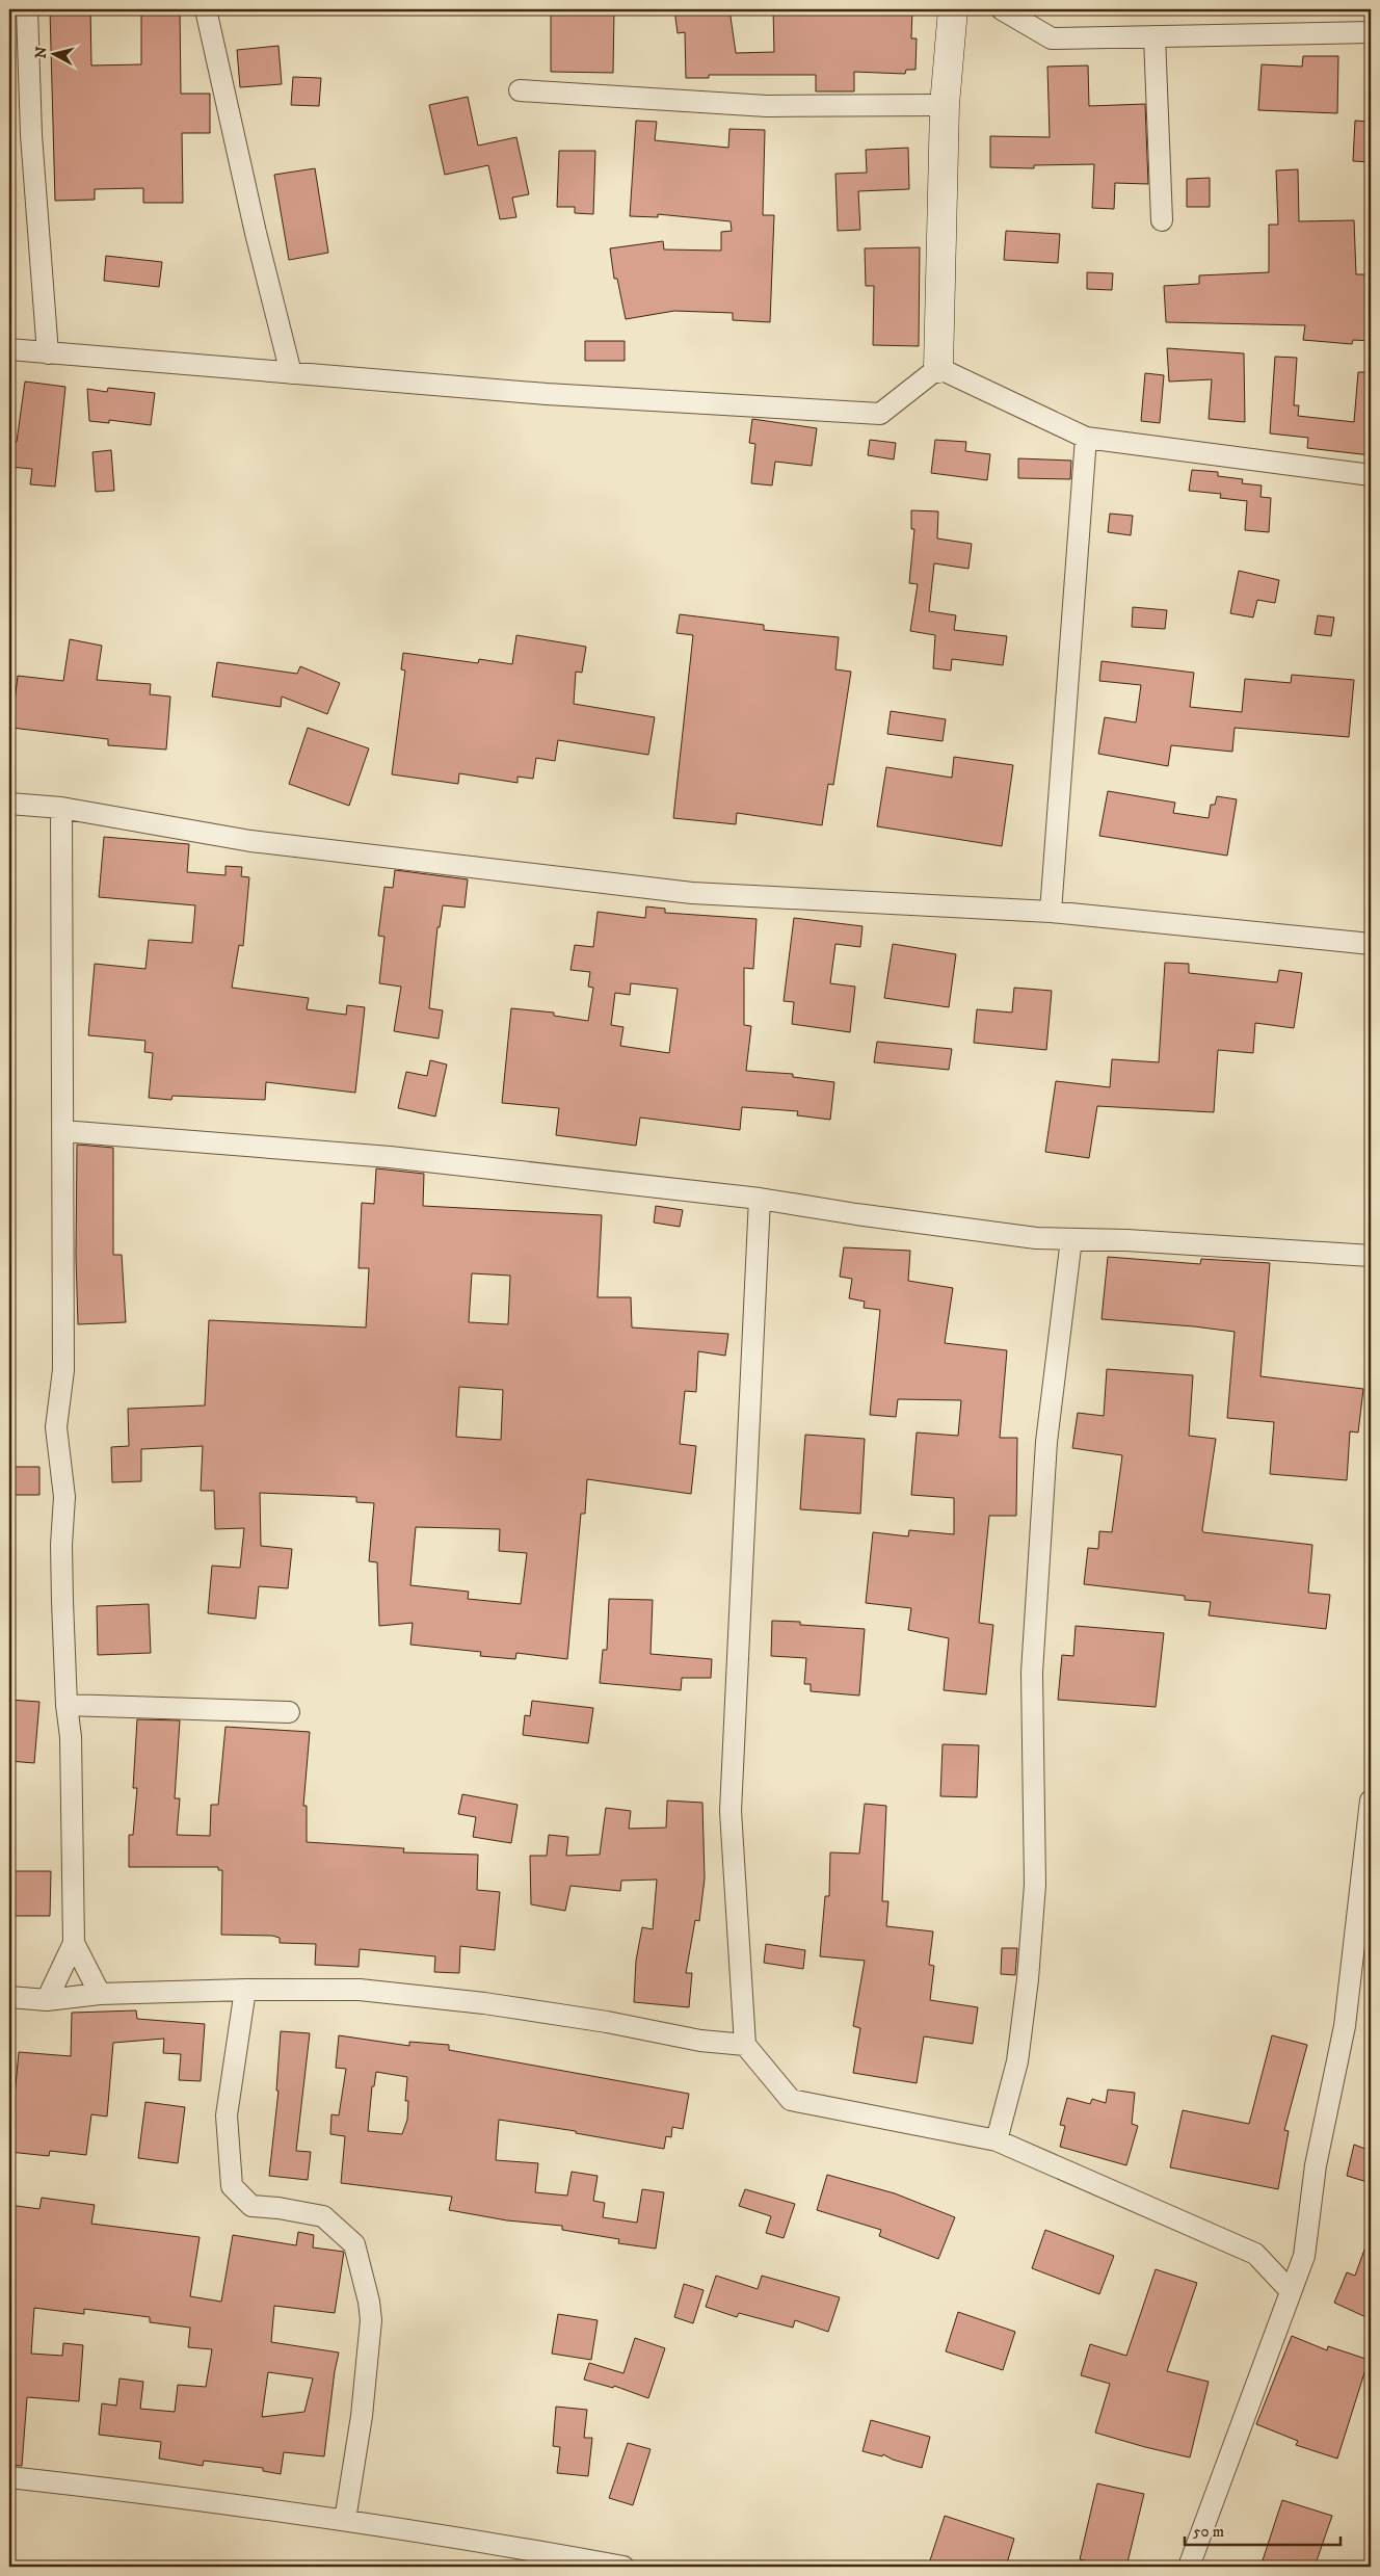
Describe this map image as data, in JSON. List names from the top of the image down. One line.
{"scale_bar":"50 m","north":"left"}
